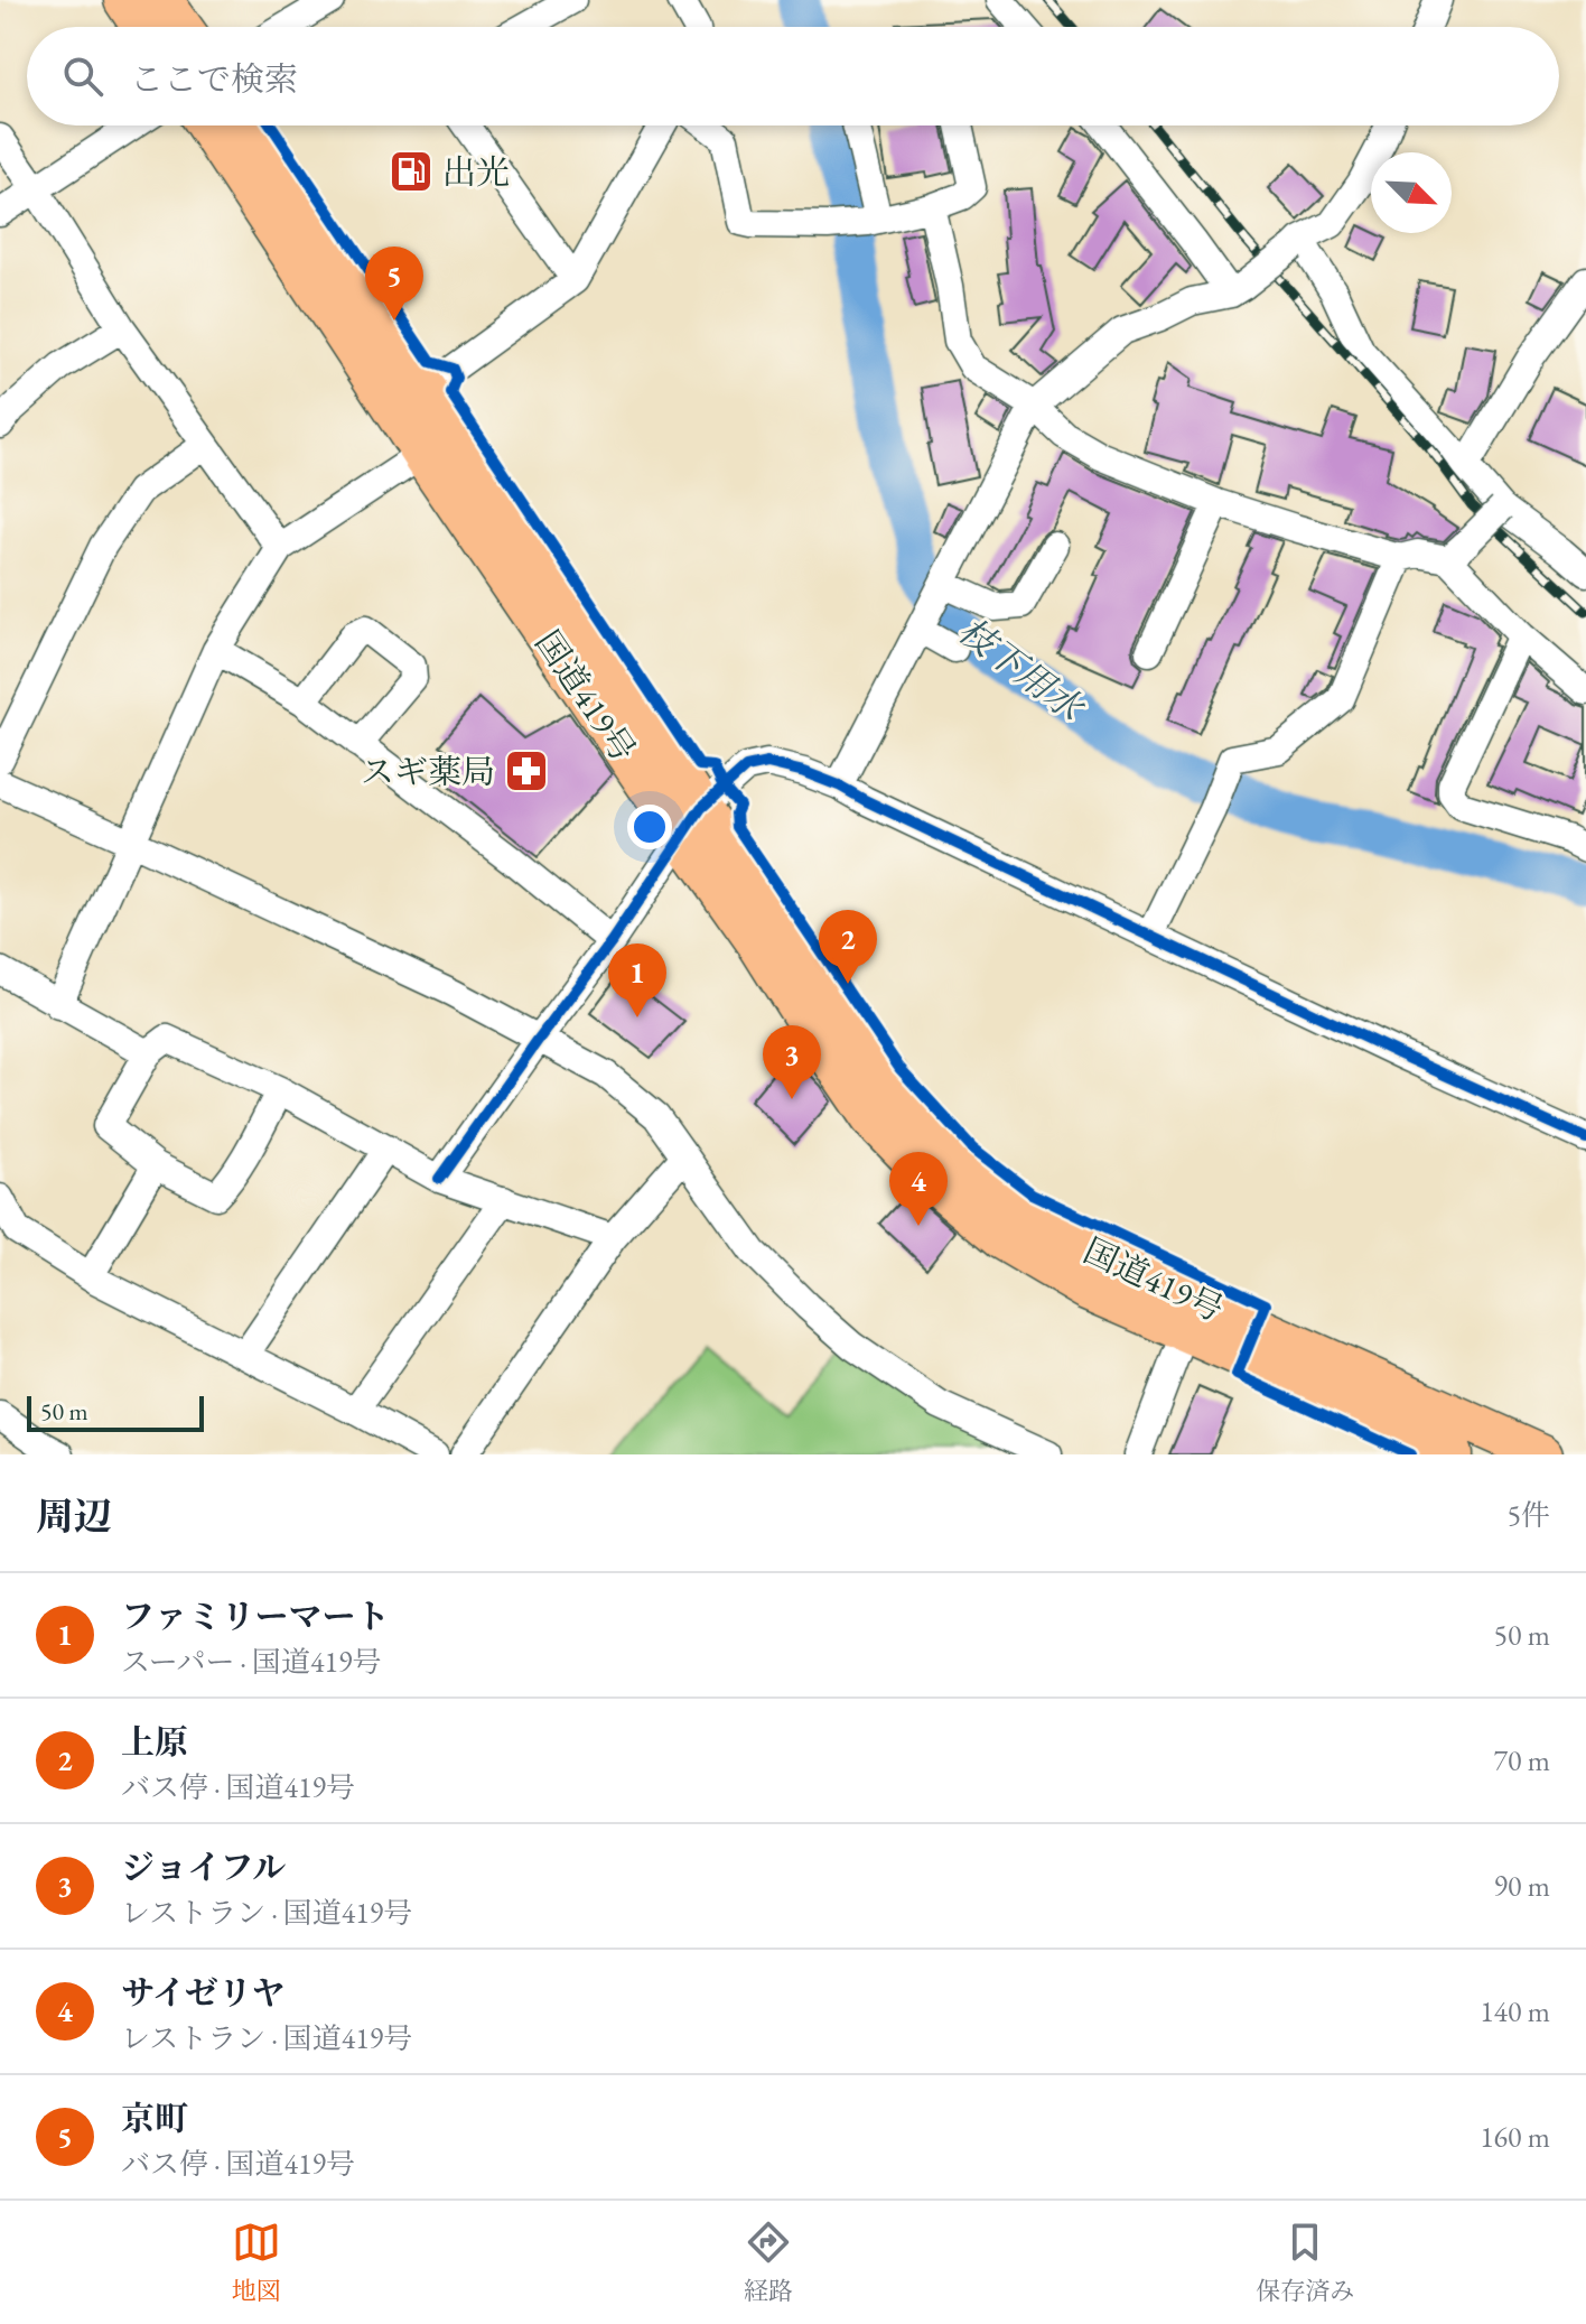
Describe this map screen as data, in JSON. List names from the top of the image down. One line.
{"streets":{"highway":["国道419号"]},"water":["枝下用水"],"places":{"fuel station":["出光"],"pharmacy":["スギ薬局"]},"scale_bar":"50 m","north":"bottom right","page":{"search":"ここで検索","pins":["5","2","1","3","4"],"scale":"50 m","heading":["周辺","5件"],"list":[{"mark":"1","name":"ファミリーマート","note":"スーパー · 国道419号","value":"50 m"},{"mark":"2","name":"上原","note":"バス停 · 国道419号","value":"70 m"},{"mark":"3","name":"ジョイフル","note":"レストラン · 国道419号","value":"90 m"},{"mark":"4","name":"サイゼリヤ","note":"レストラン · 国道419号","value":"140 m"},{"mark":"5","name":"京町","note":"バス停 · 国道419号","value":"160 m"}],"nav":["地図","経路","保存済み"]}}
